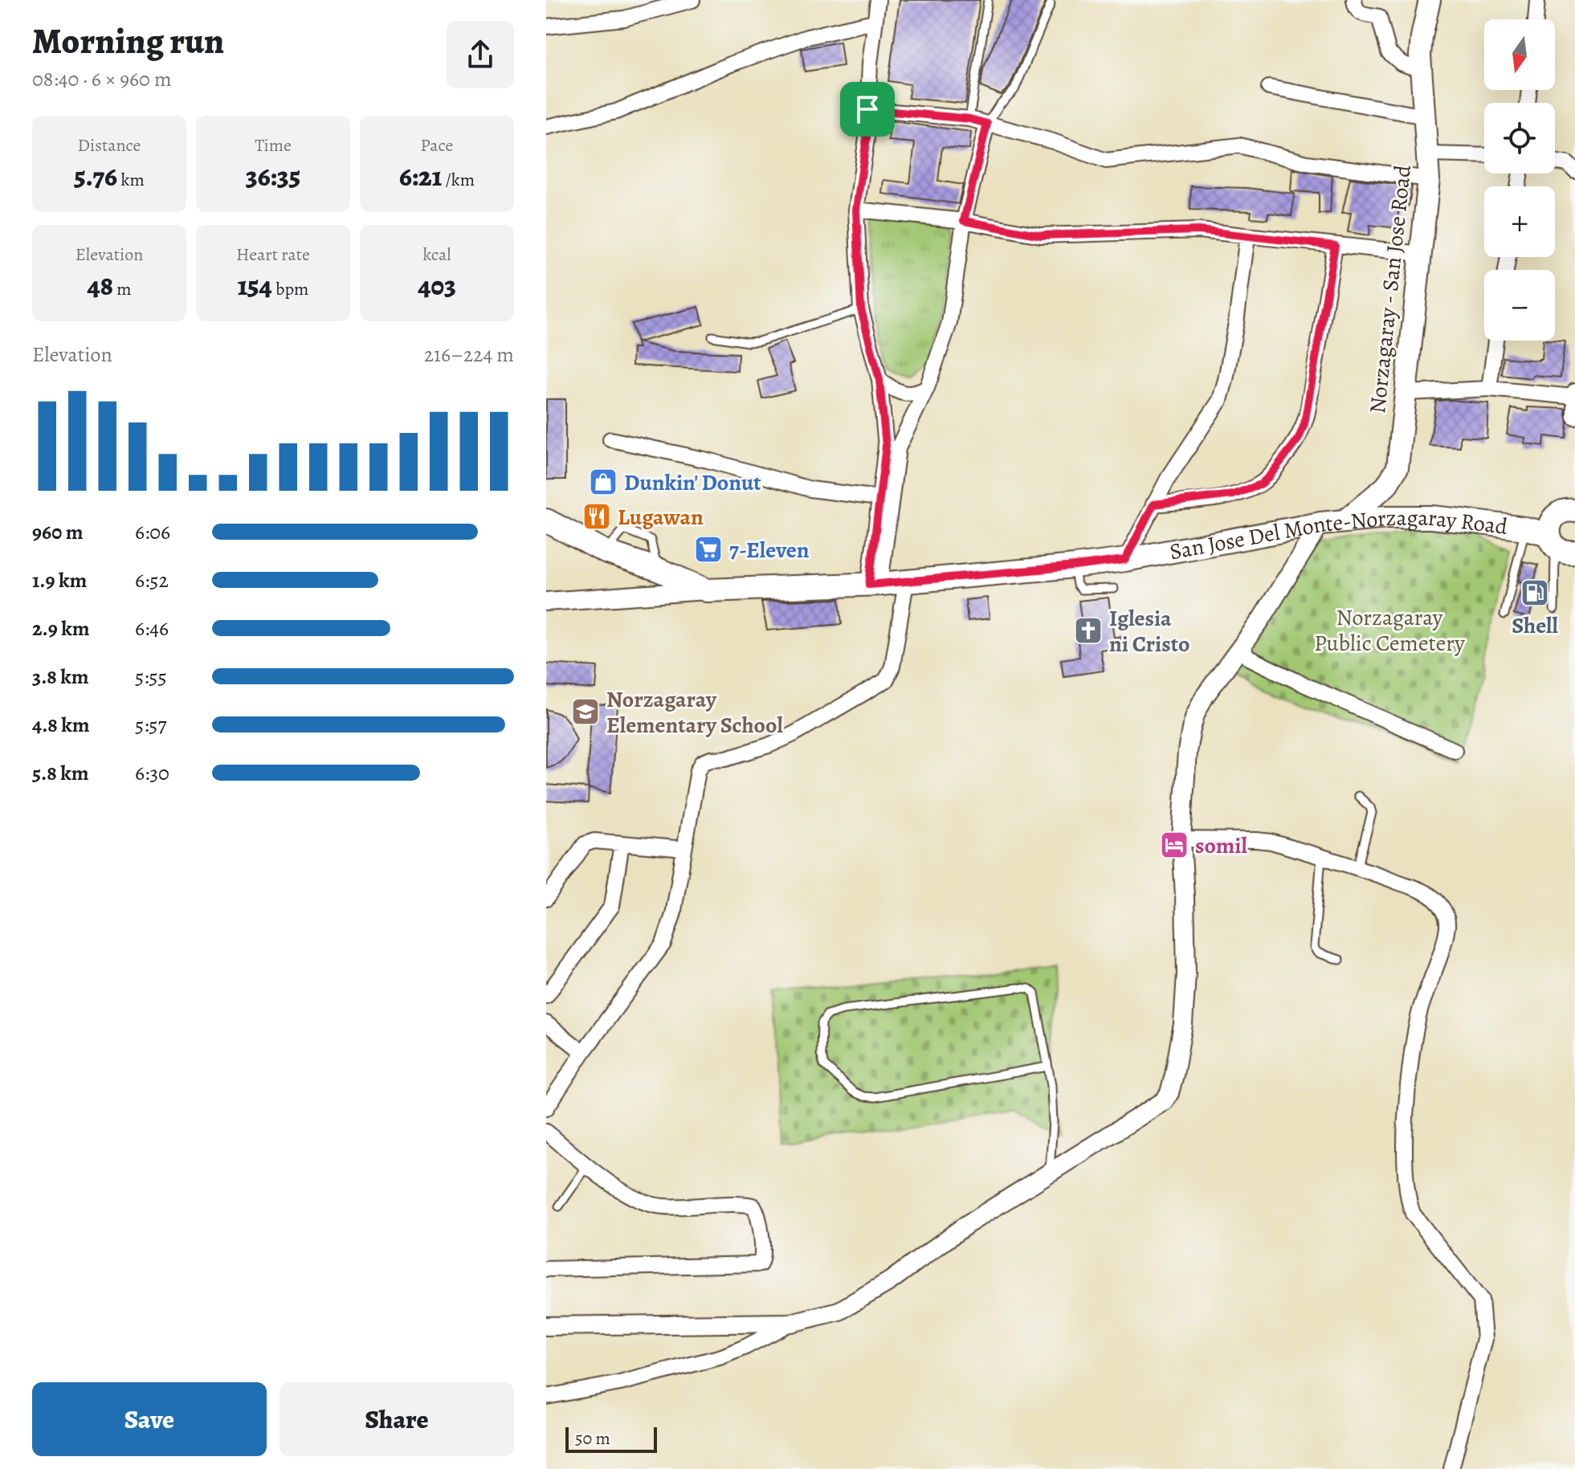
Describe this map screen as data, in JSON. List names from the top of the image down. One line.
{"streets":{"main road":["Norzagaray - San Jose Road","San Jose Del Monte-Norzagaray Road"]},"crossings":[["Norzagaray - San Jose Road","San Jose Del Monte-Norzagaray Road"]],"parks":["Norzagaray Public Cemetery"],"places":{"shop":["Dunkin' Donut"],"restaurant":["Lugawan"],"supermarket":["7-Eleven"],"fuel station":["Shell"],"church":["Iglesia ni Cristo"],"school or university":["Norzagaray Elementary School"],"hotel":["somil"]},"scale_bar":"50 m","north":"bottom","page":{"heading":["Morning run","08:40 · 6 × 960 m"],"map_buttons":["+","−"],"stats":[["Distance","5.76 km"],["Time","36:35"],["Pace","6:21 /km"],["Elevation","48 m"],["Heart rate","154 bpm"],["kcal","403"]],"chart":["Elevation","216–224 m"],"list":[{"name":"960 m","note":"6:06"},{"name":"1.9 km","note":"6:52"},{"name":"2.9 km","note":"6:46"},{"name":"3.8 km","note":"5:55"},{"name":"4.8 km","note":"5:57"},{"name":"5.8 km","note":"6:30"}],"buttons":["Save","Share"],"scale":"50 m"}}
